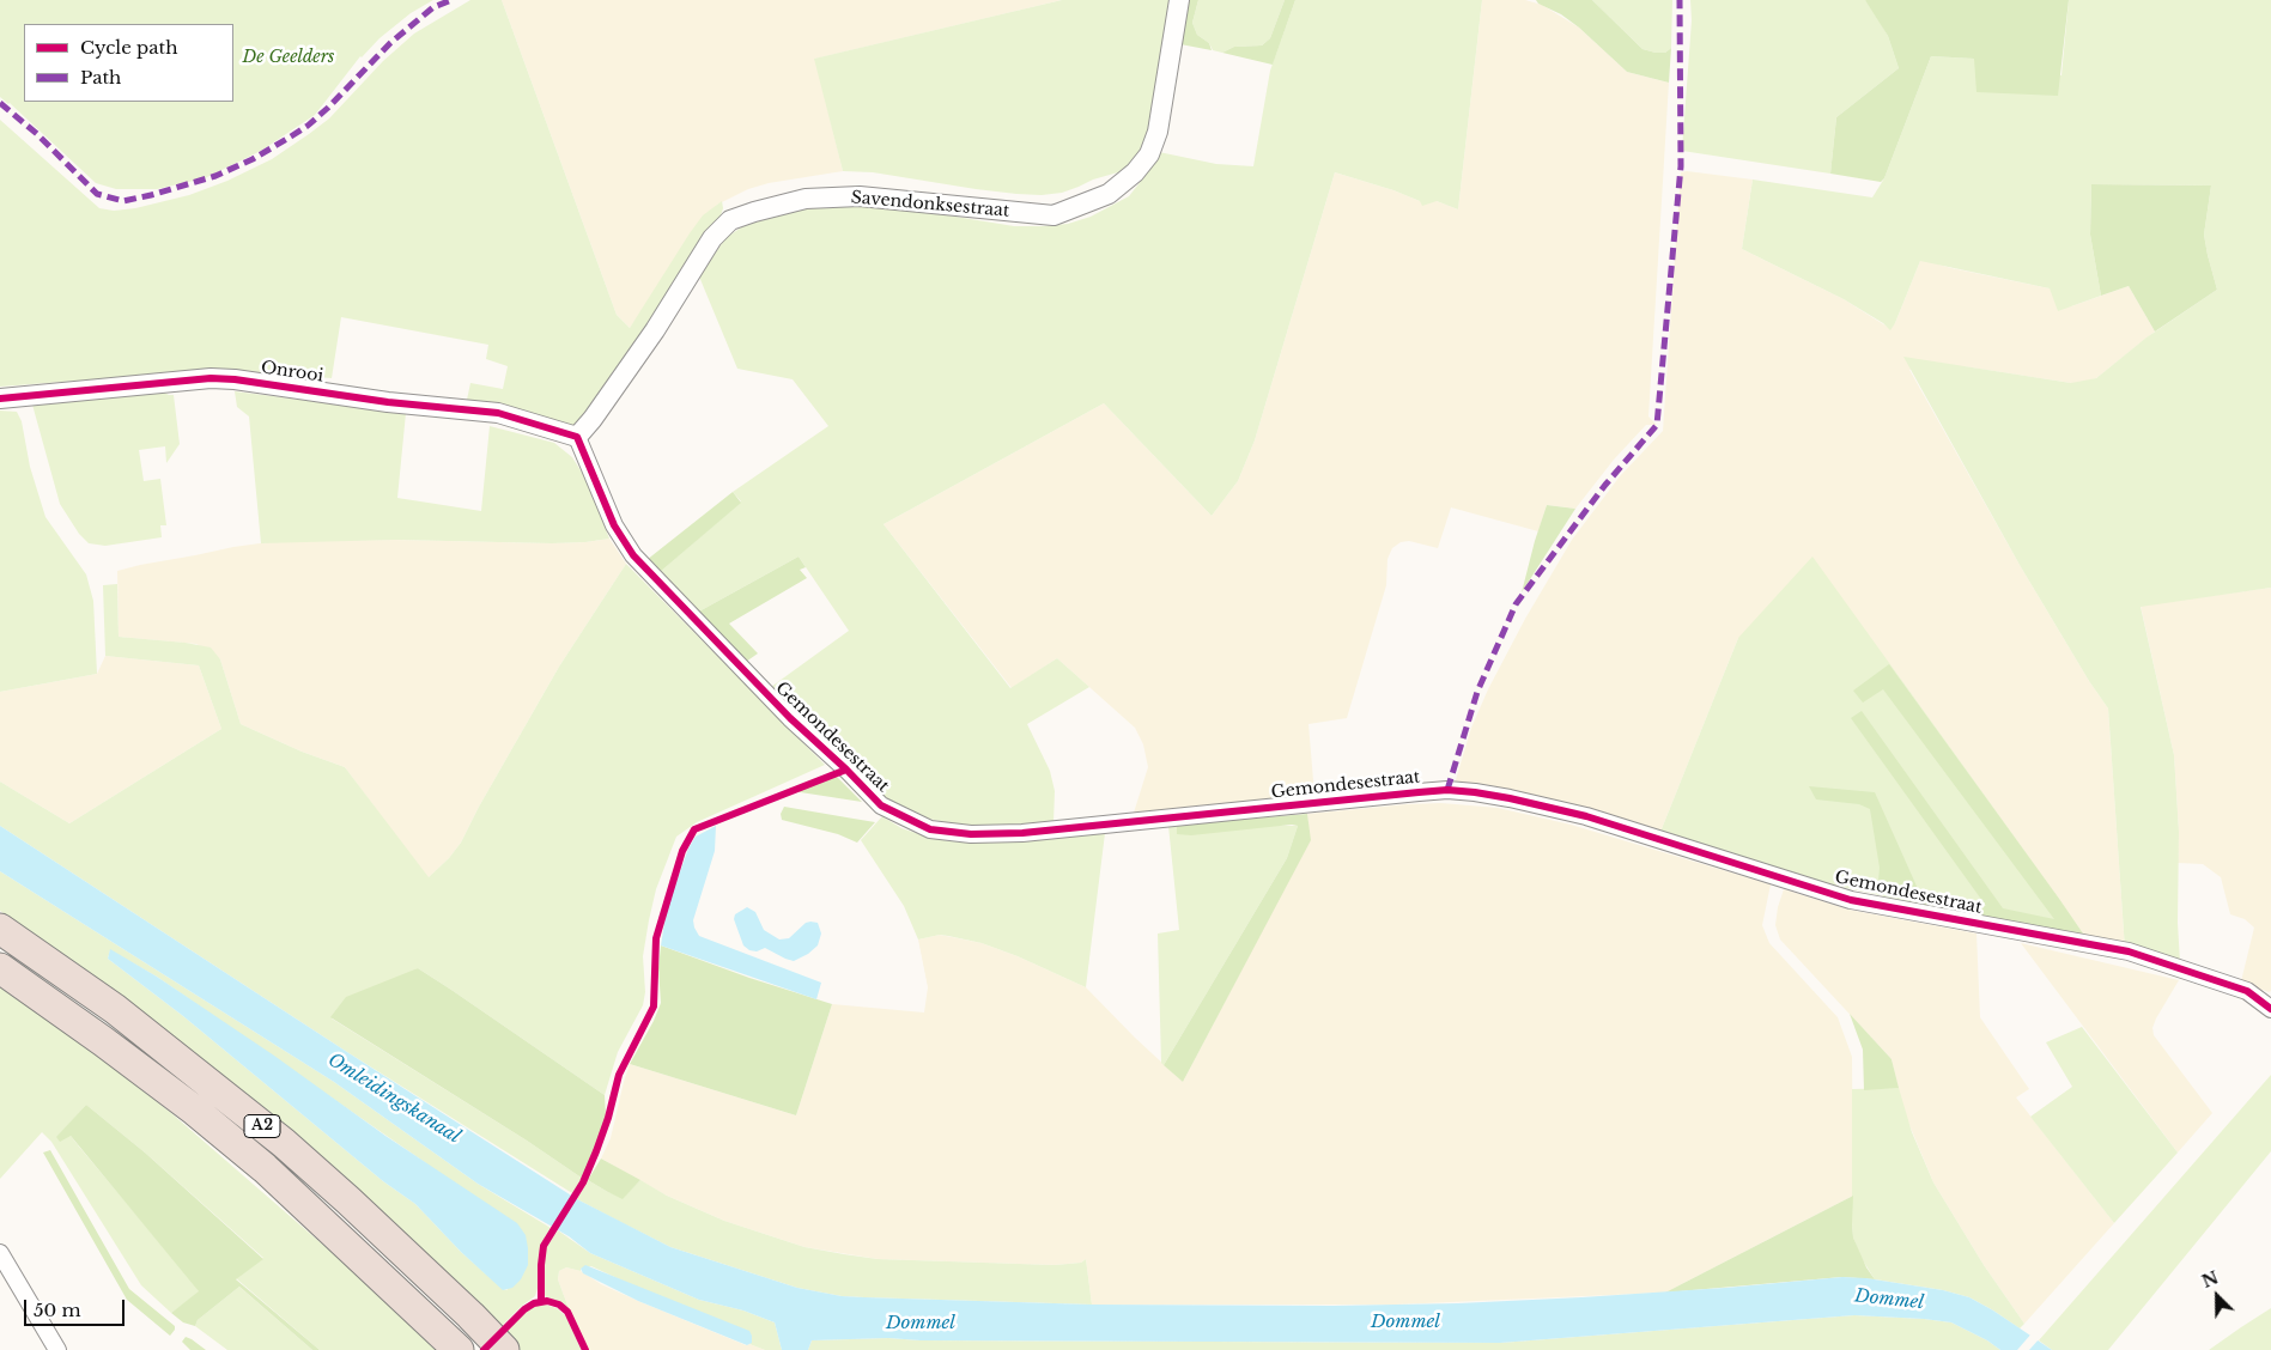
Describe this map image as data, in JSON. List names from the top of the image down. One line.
{"streets":{"highway":["A2"],"street":["Savendonksestraat","Onrooi","Gemondesestraat"]},"crossings":[["Savendonksestraat","Onrooi"],["Savendonksestraat","Gemondesestraat"],["Onrooi","Gemondesestraat"]],"water":["Omleidingskanaal","Dommel"],"parks":["De Geelders"],"legend":["Cycle path","Path"],"scale_bar":"50 m","north":"top left"}
